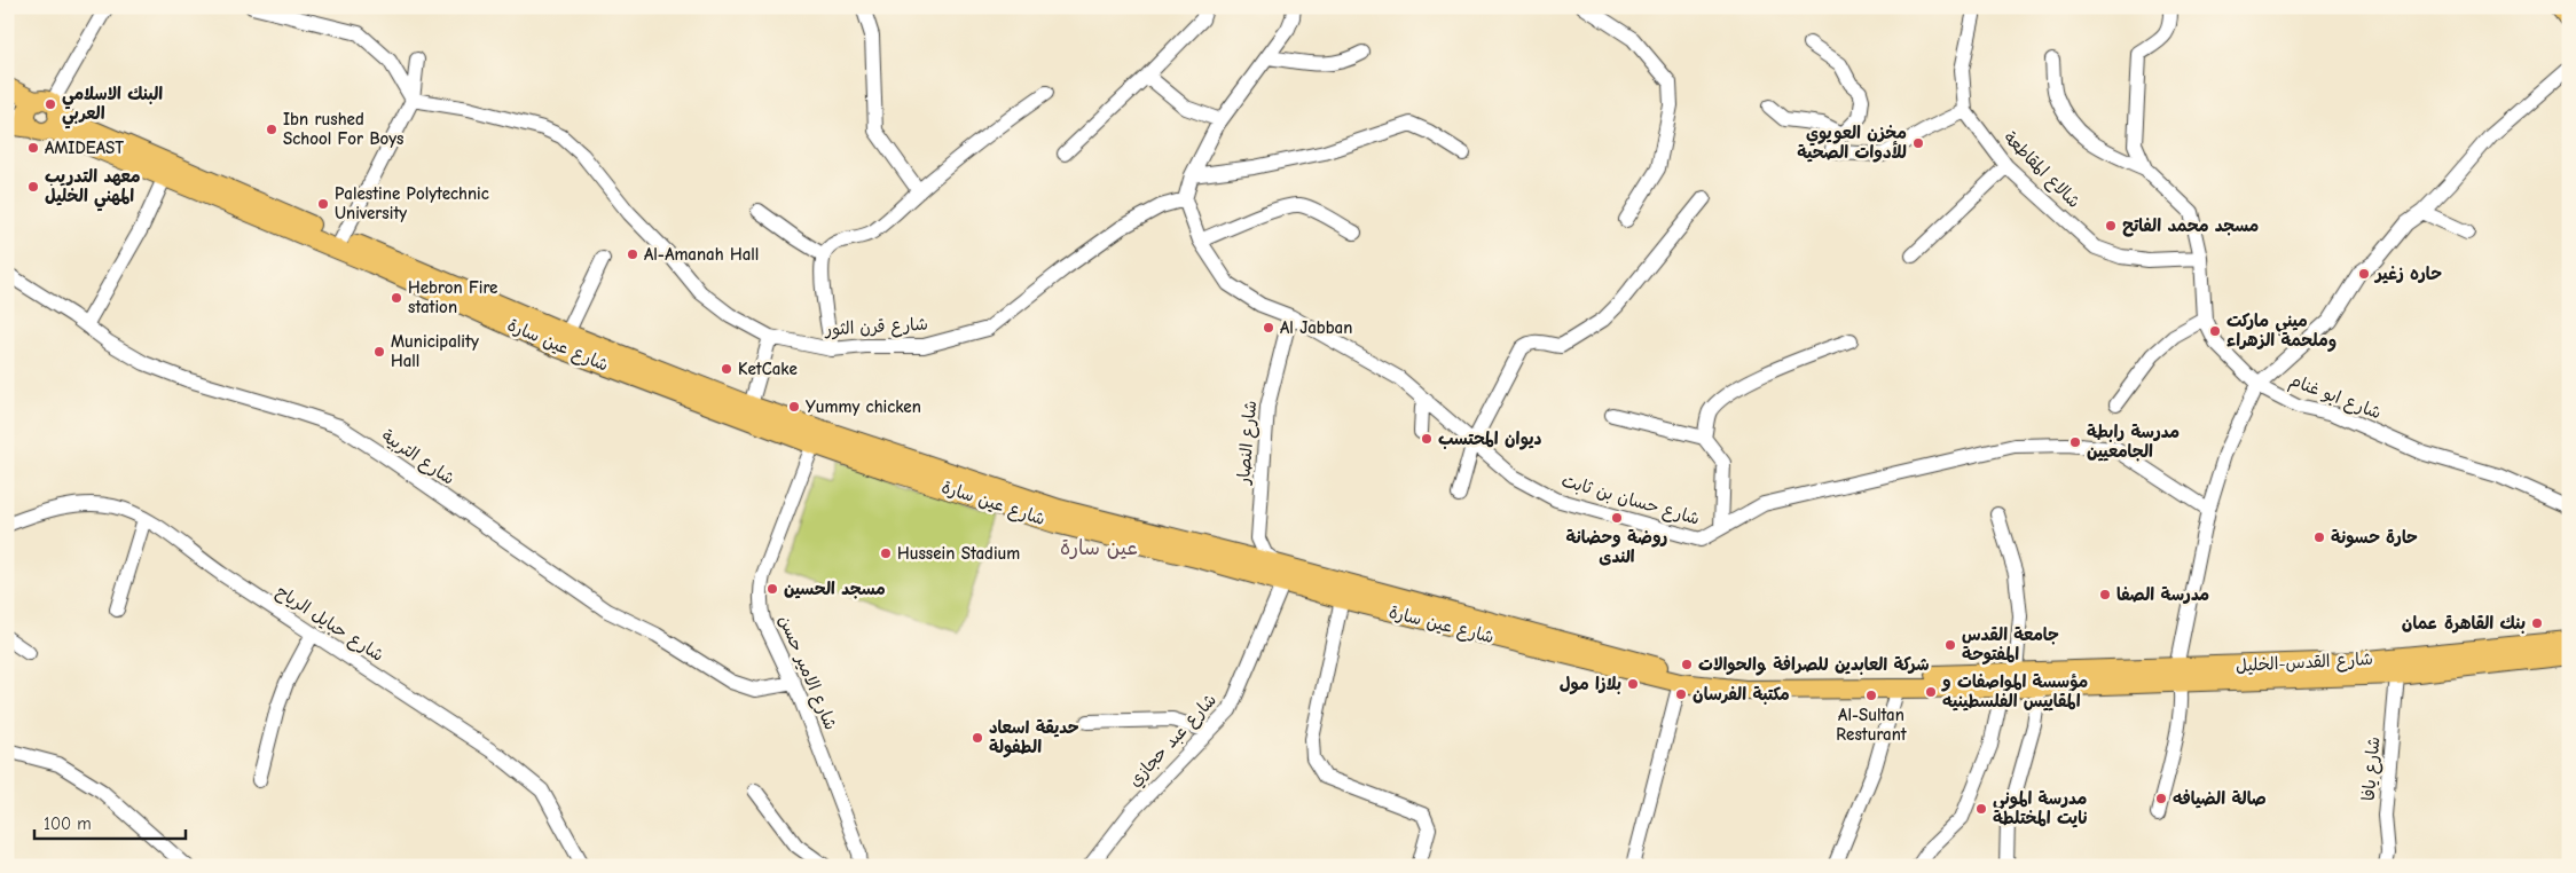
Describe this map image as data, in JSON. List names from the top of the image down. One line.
{"streets":{"main road":["شارع عين سارة","شارع القدس-الخليل"],"street":["شالاع المقاطعة","شارع قرن الثور","شارع ابو غنام","شارع النصار","شارع التربية","شارع حسان بن ثابت","شارع حبايل الرياح","شارع الامير حسن","شارع عبد حجازي","شارع يافا"]},"crossings":[["شالاع المقاطعة","شارع ابو غنام"],["شارع قرن الثور","شارع حسان بن ثابت"],["شارع عين سارة","شارع النصار"],["شارع عين سارة","شارع القدس-الخليل"],["شارع عين سارة","شارع الامير حسن"],["شارع عين سارة","شارع عبد حجازي"],["شارع النصار","شارع حسان بن ثابت"],["شارع النصار","شارع عبد حجازي"],["شارع التربية","شارع الامير حسن"],["شارع القدس-الخليل","شارع يافا"]],"districts":["عين سارة"],"places":["البنك الاسلامي العربي","Ibn rushed School For Boys","مخزن العويوي للأدوات الصحية","AMIDEAST","معهد التدريب المهني الخليل","Palestine Polytechnic University","مسجد محمد الفاتح","Al-Amanah Hall","حاره زغير","Hebron Fire station","Al Jabban","ميني ماركت وملحمة الزهراء","Municipality Hall","KetCake","Yummy chicken","ديوان المحتسب","مدرسة رابطة الجامعيين","روضة وحضانة الندى","حارة حسونة","Hussein Stadium","مسجد الحسين","مدرسة الصفا","بنك القاهرة عمان","جامعة القدس المفتوحة","شركة العابدين للصرافة والحوالات","بلازا مول","مؤسسة المواصفات و المقاييس الفلسطينيه","مكتبة الفرسان","Al-Sultan Resturant","حديقة اسعاد الطفولة","صالة الضيافه","مدرسة الموني نايت المختلطة"],"scale_bar":"100 m"}
